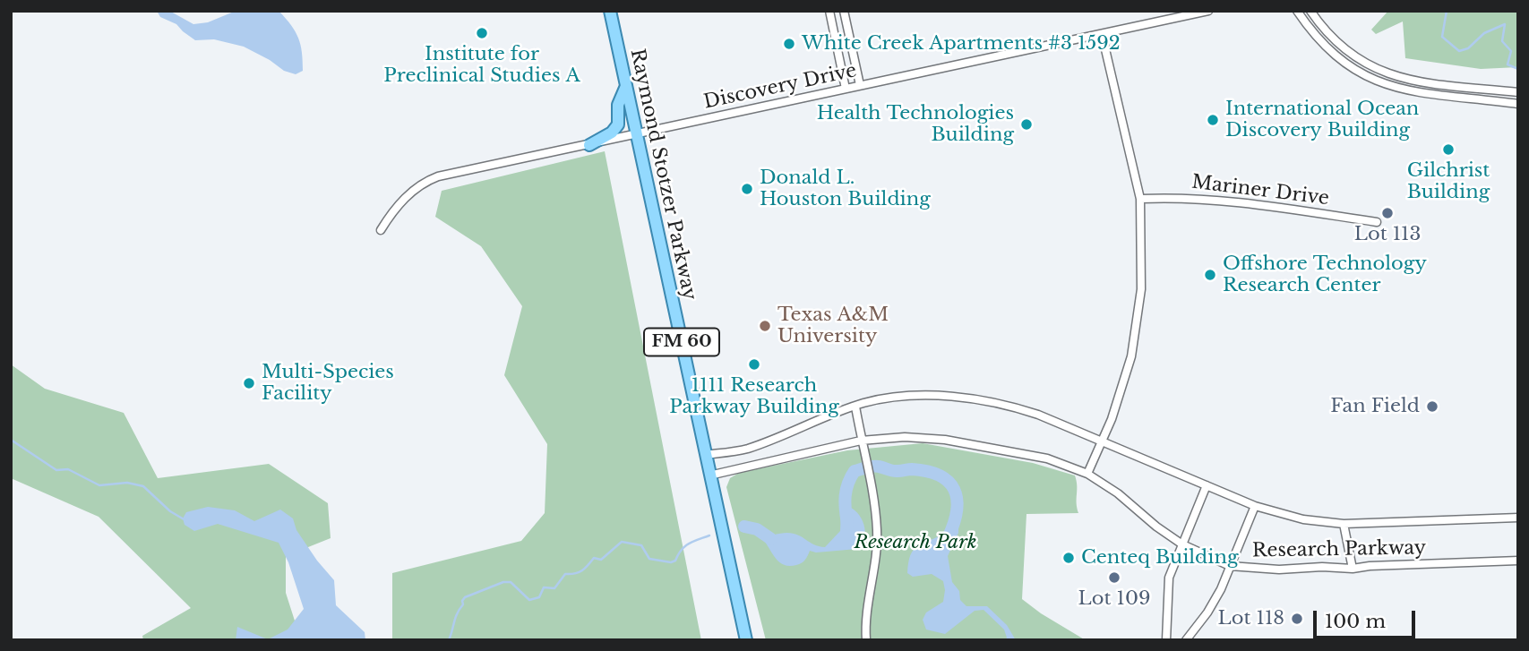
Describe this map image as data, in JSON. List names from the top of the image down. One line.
{"streets":{"main road":["Raymond Stotzer Parkway","FM 60"],"street":["Discovery Drive","Mariner Drive","Research Parkway"]},"crossings":[["Discovery Drive","Raymond Stotzer Parkway"],["Raymond Stotzer Parkway","Research Parkway"]],"parks":["Research Park"],"places":["Institute for Preclinical Studies A","White Creek Apartments #3 1592","International Ocean Discovery Building","Health Technologies Building","Gilchrist Building","Donald L. Houston Building","Lot 113","Offshore Technology Research Center","Texas A&M University","1111 Research Parkway Building","Multi-Species Facility","Fan Field","Centeq Building","Lot 109","Lot 118"],"scale_bar":"100 m"}
